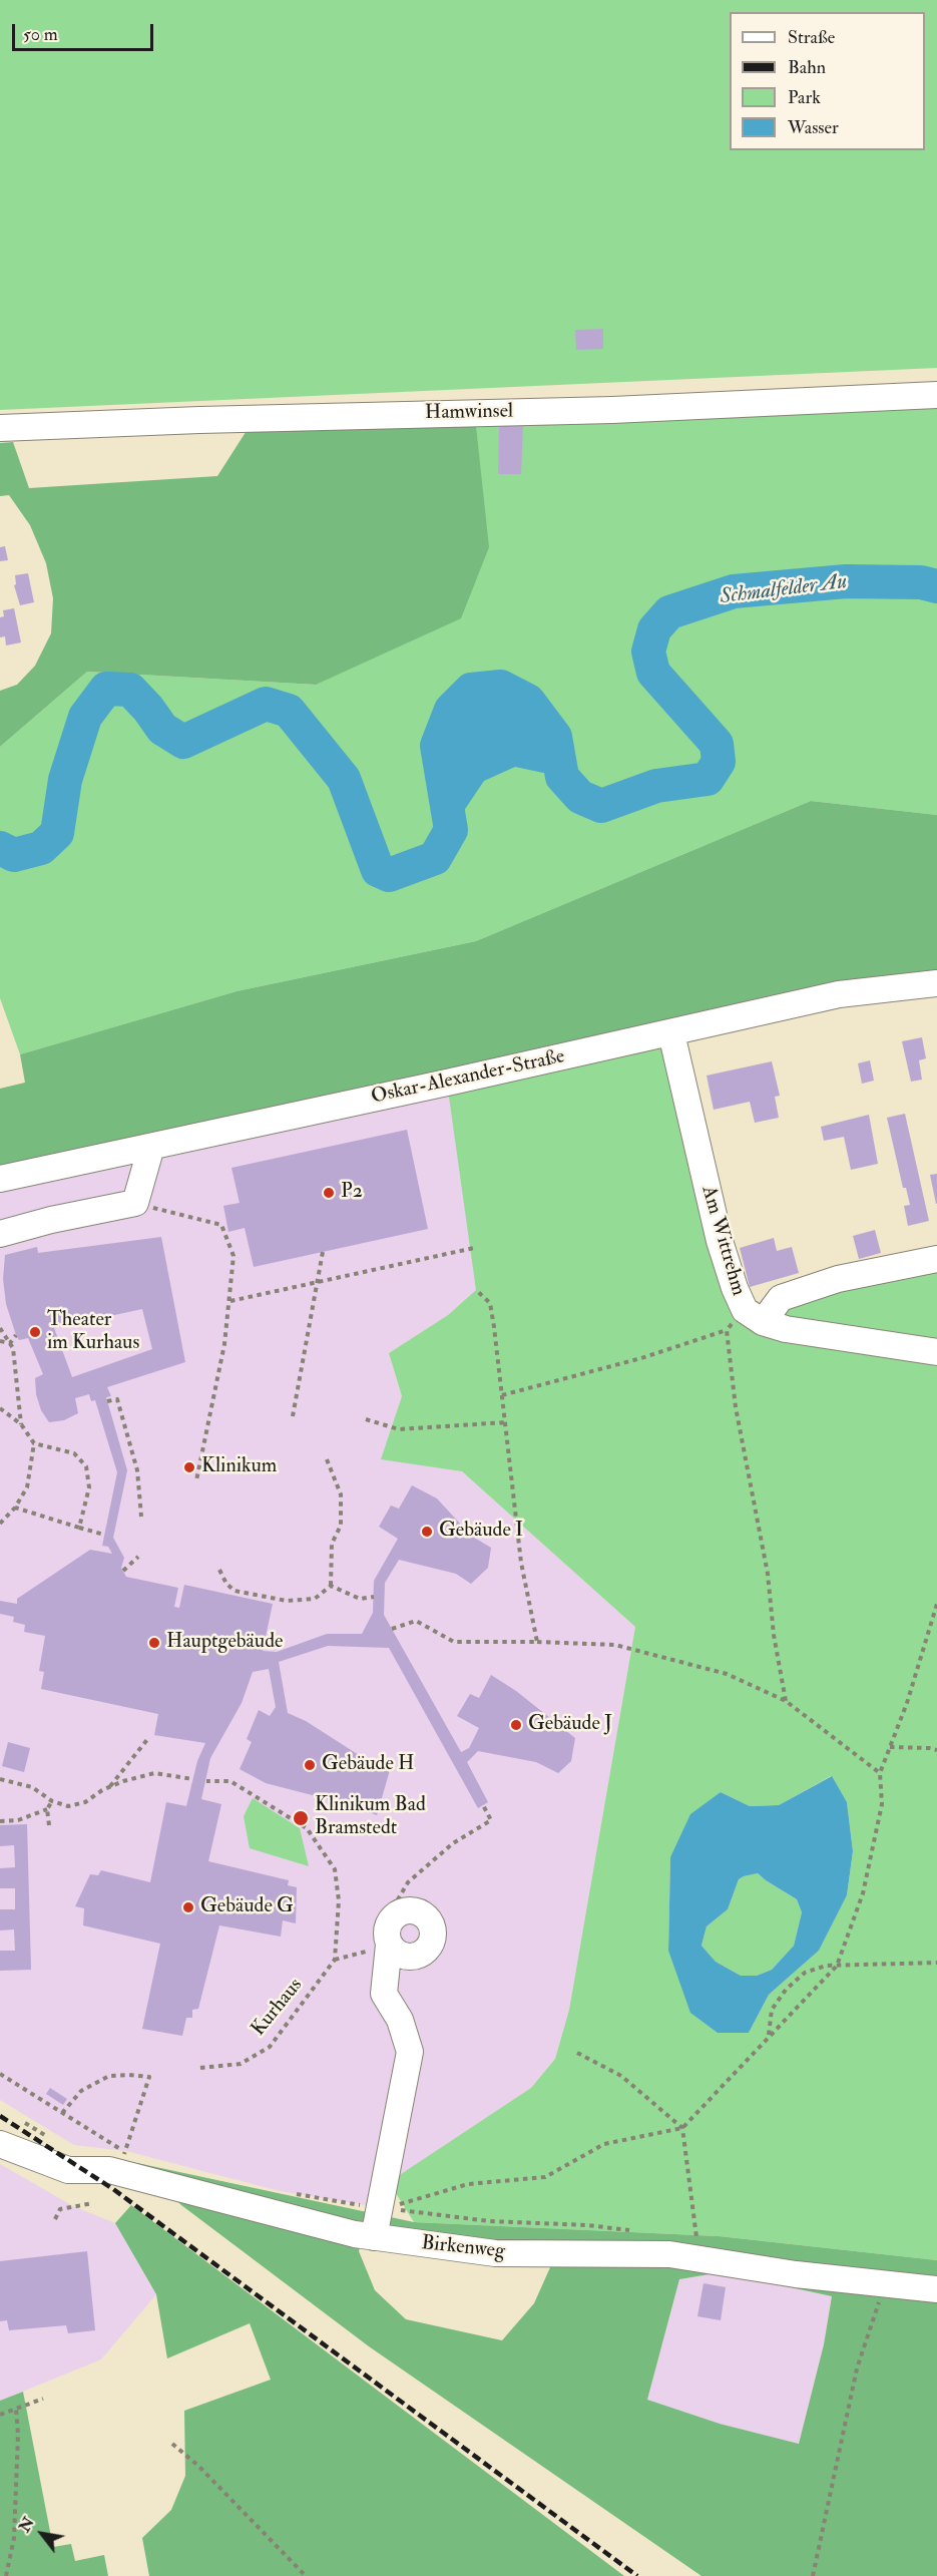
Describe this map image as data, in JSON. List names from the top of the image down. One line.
{"streets":{"street":["Hamwinsel","Oskar-Alexander-Straße","Am Wittrehm","Birkenweg"],"path":["Kurhaus"]},"crossings":[["Oskar-Alexander-Straße","Am Wittrehm"]],"water":["Schmalfelder Au"],"places":["P2","Theater im Kurhaus","Klinikum","Gebäude I","Hauptgebäude","Gebäude J","Gebäude H","Klinikum Bad Bramstedt","Gebäude G"],"legend":["Straße","Bahn","Park","Wasser"],"scale_bar":"50 m","north":"top left"}
